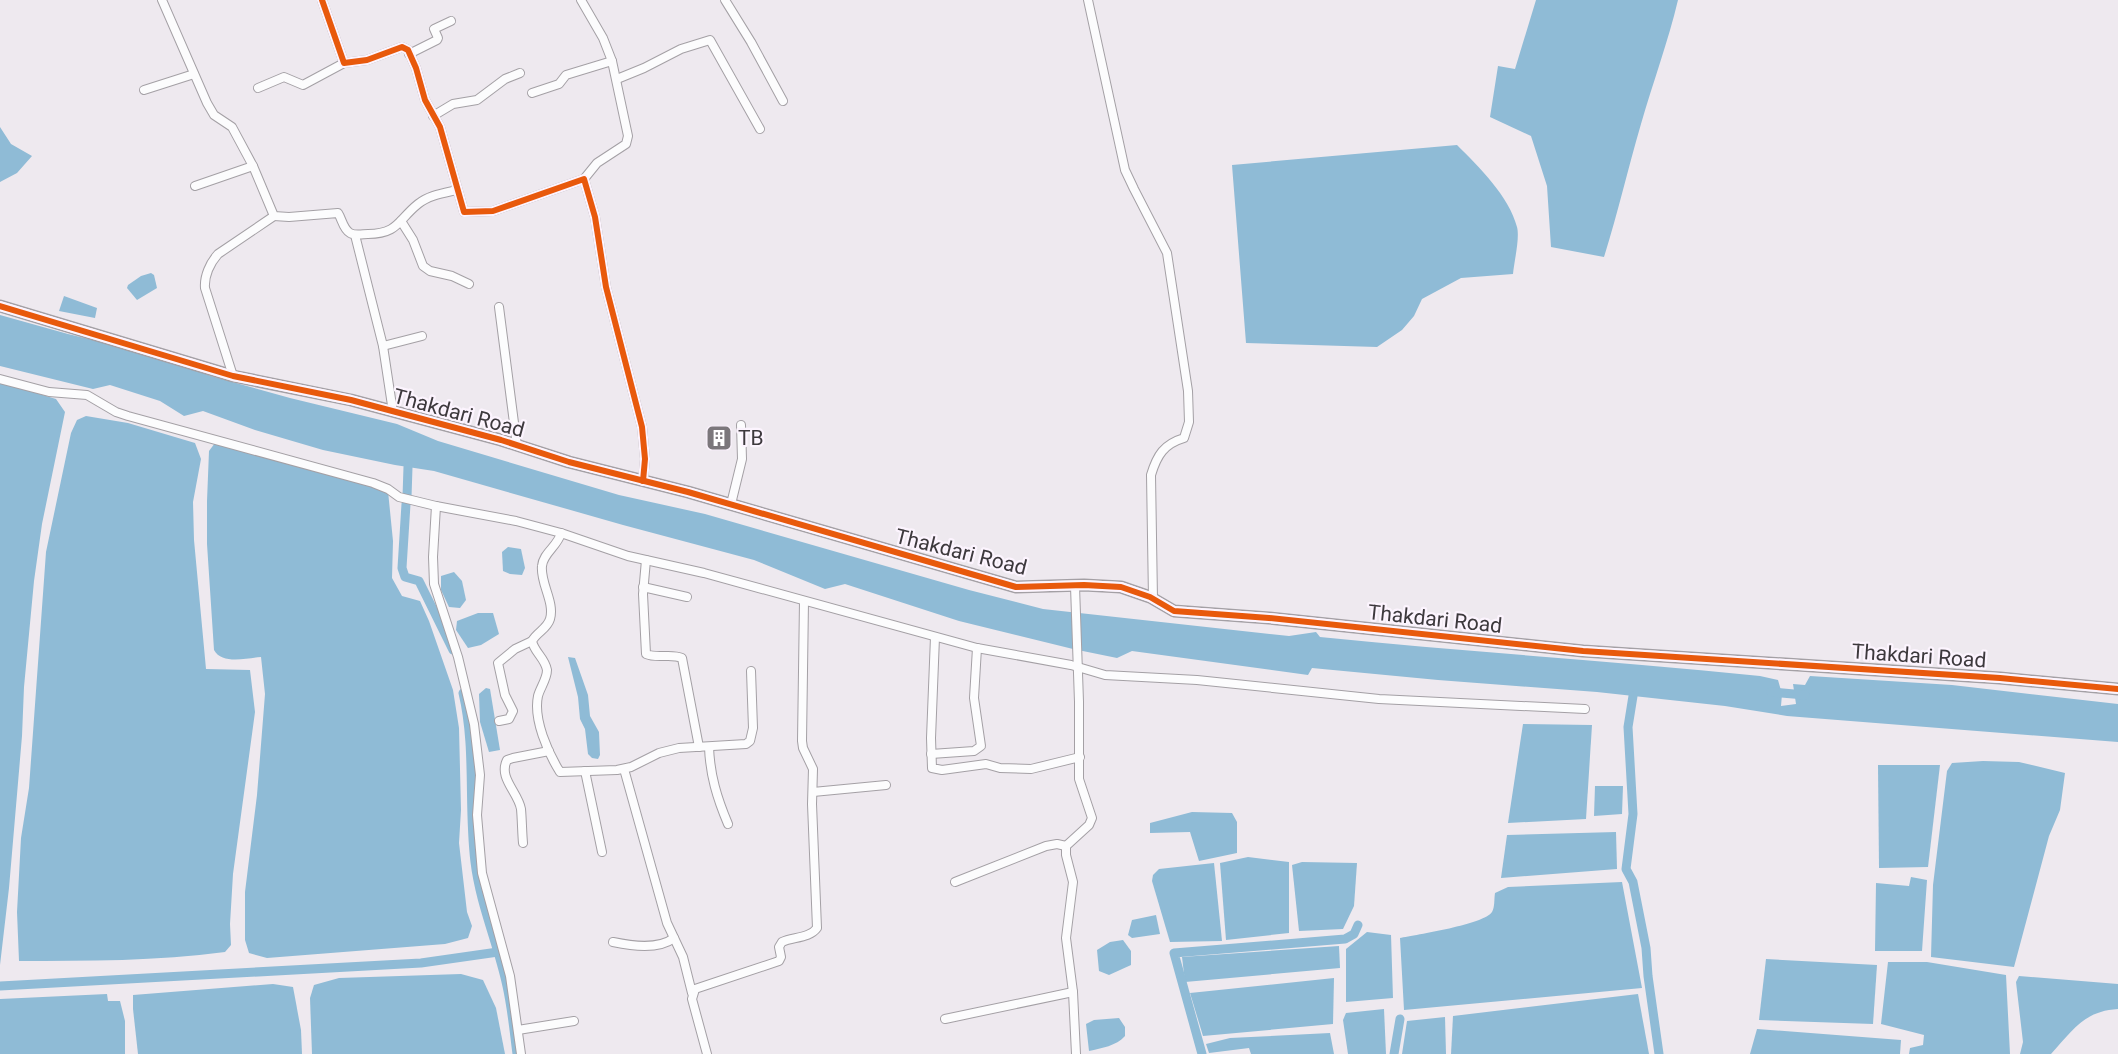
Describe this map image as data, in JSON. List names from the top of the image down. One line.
{"streets":{"street":["Thakdari Road"]},"places":{"building":["TB"]}}
